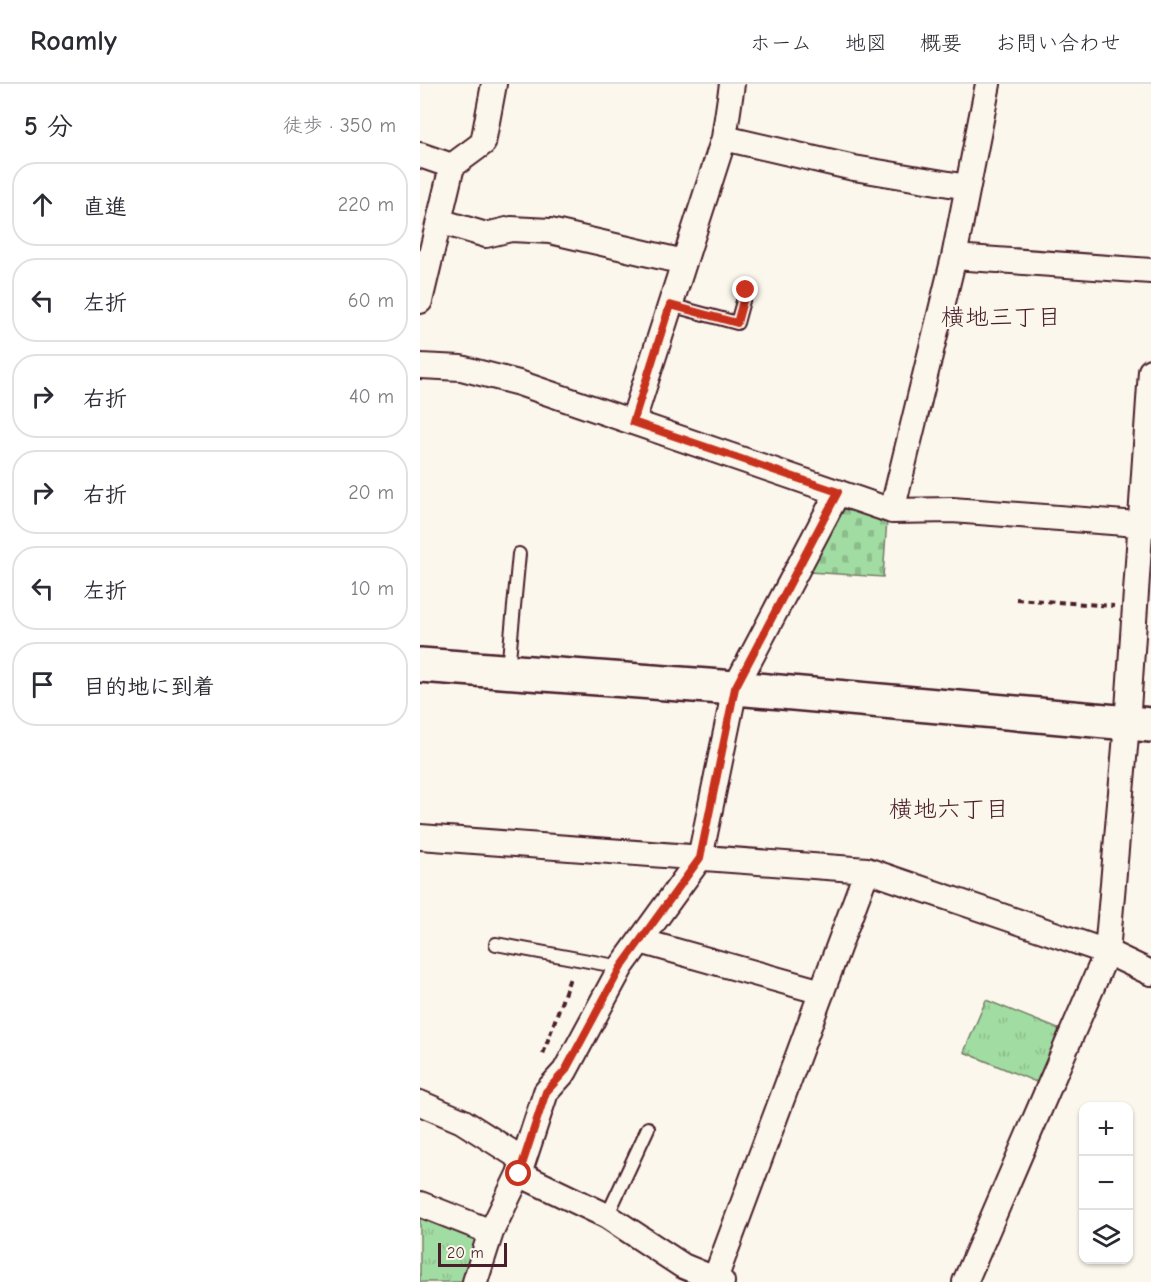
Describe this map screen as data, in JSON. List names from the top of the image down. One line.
{"districts":["横地三丁目","横地六丁目"],"scale_bar":"20 m","page":{"header":"Roamly","nav":["ホーム","地図","概要","お問い合わせ"],"heading":["5 分","徒歩 · 350 m"],"list":[["直進","220 m"],["左折","60 m"],["右折","40 m"],["右折","20 m"],["左折","10 m"],"目的地に到着"],"map_buttons":["+","−"],"scale":"20 m"}}
